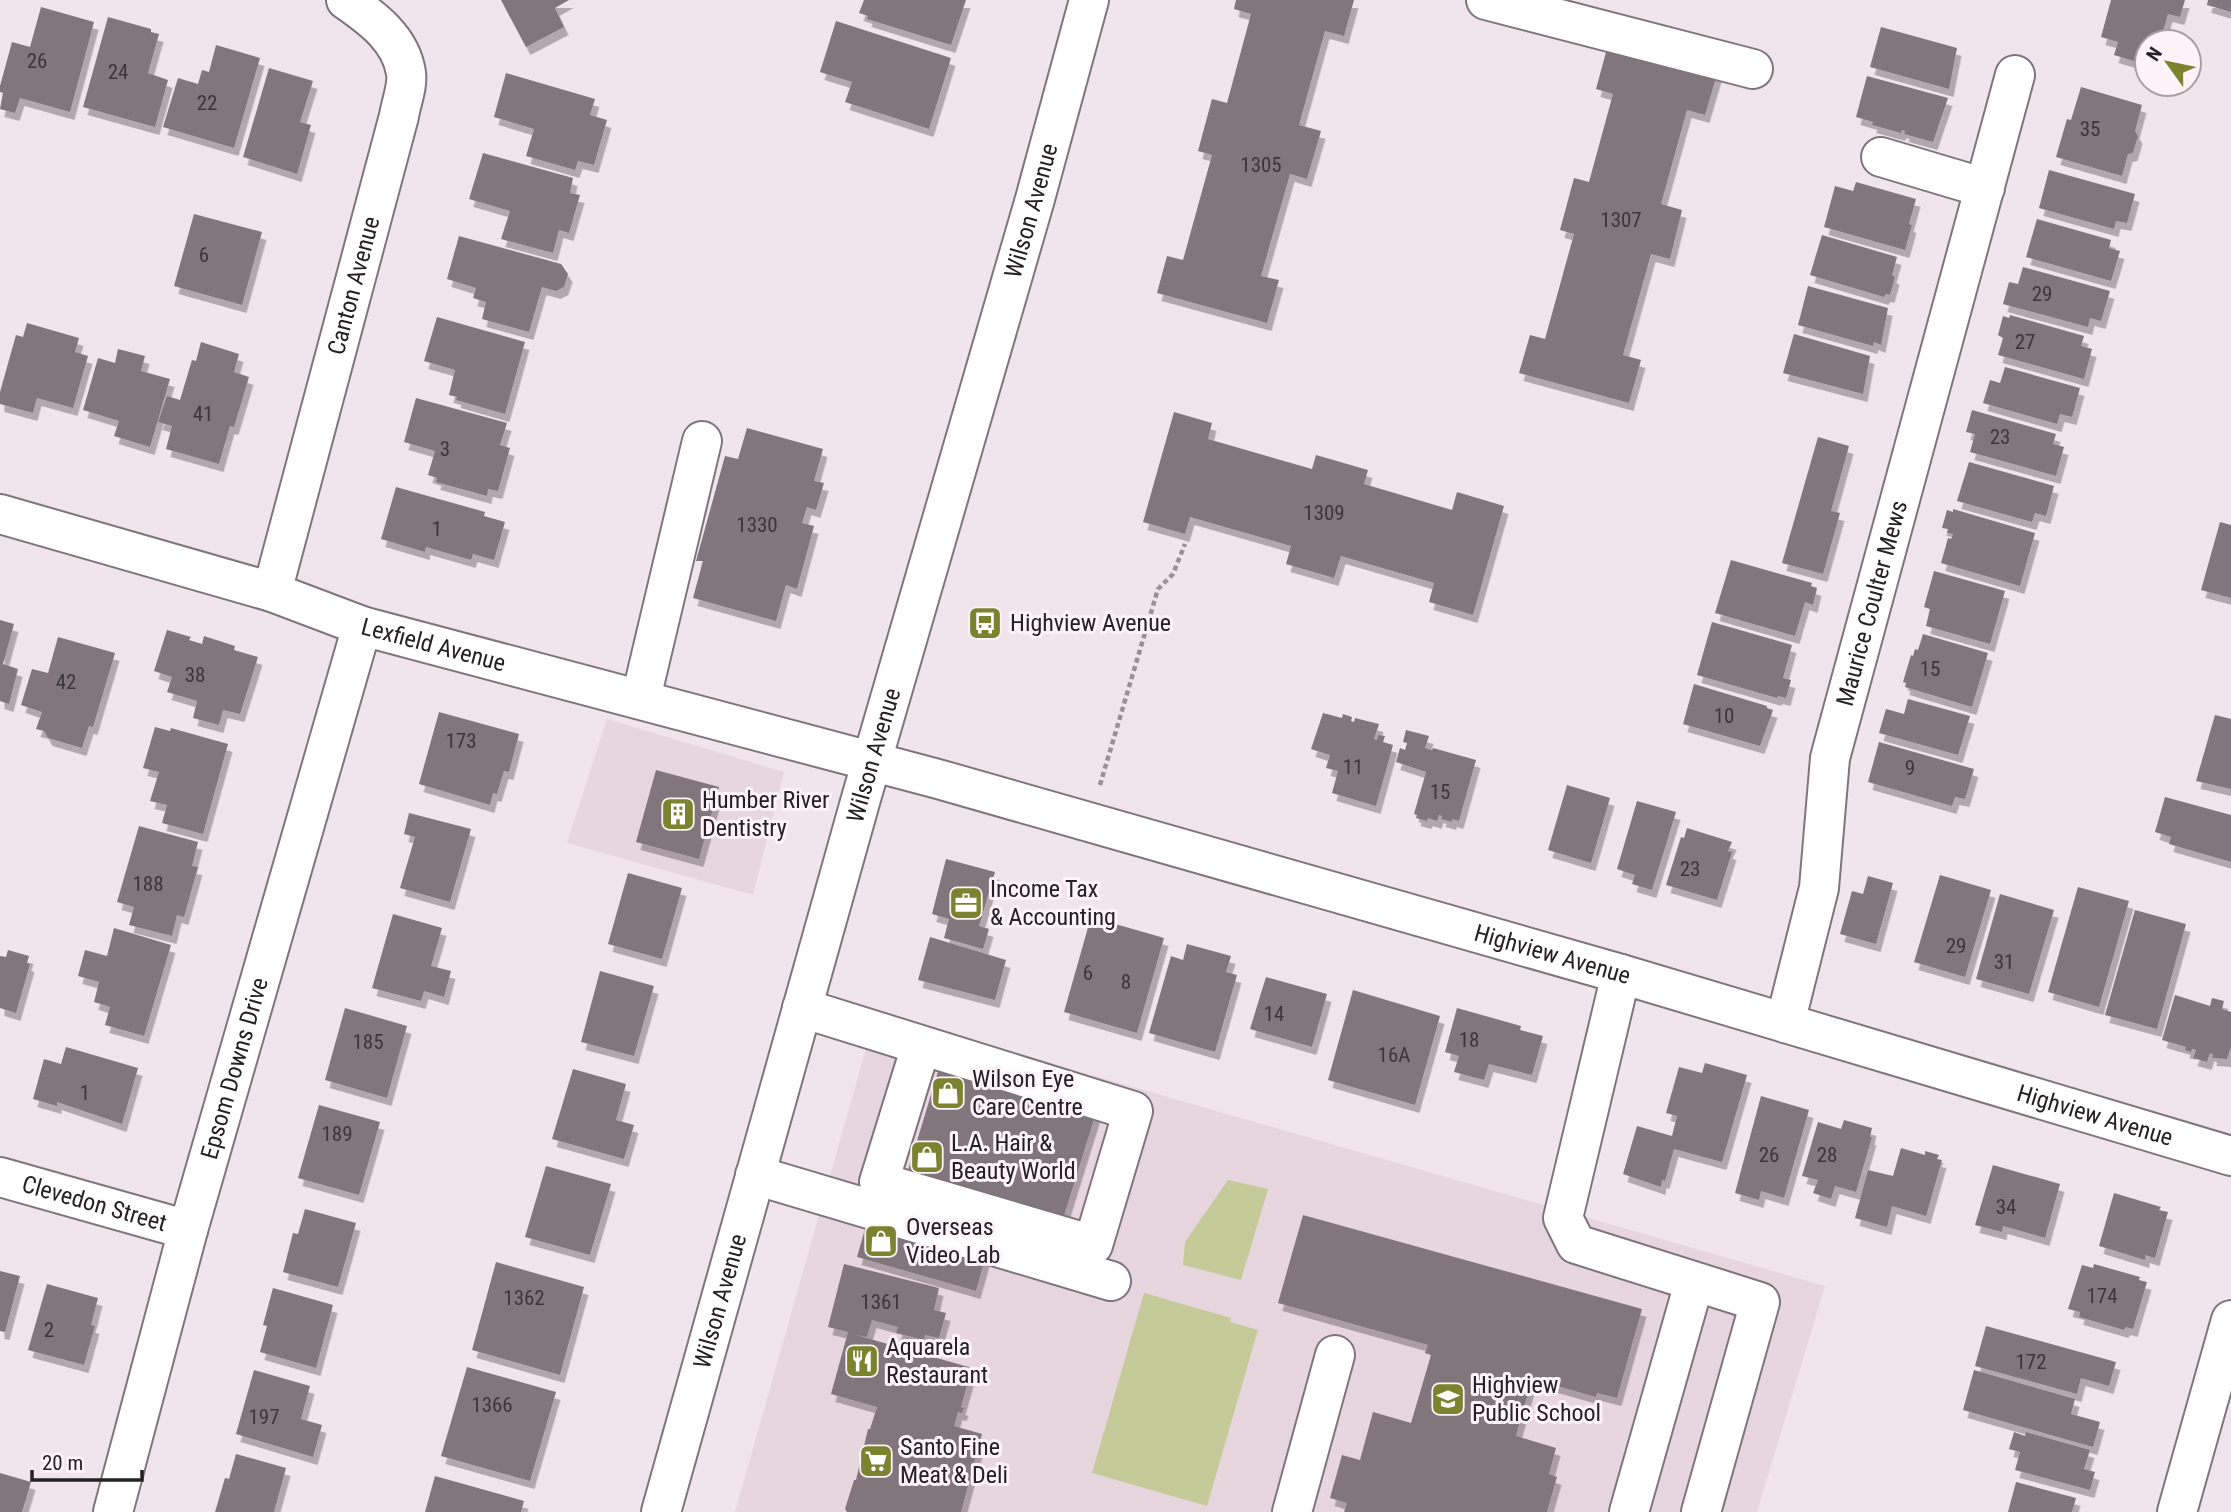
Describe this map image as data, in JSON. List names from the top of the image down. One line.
{"streets":{"street":["Wilson Avenue","Canton Avenue","Maurice Coulter Mews","Lexfield Avenue","Highview Avenue","Epsom Downs Drive","Clevedon Street"]},"crossings":[["Wilson Avenue","Lexfield Avenue"],["Wilson Avenue","Highview Avenue"],["Canton Avenue","Lexfield Avenue"],["Maurice Coulter Mews","Highview Avenue"],["Lexfield Avenue","Highview Avenue"],["Lexfield Avenue","Epsom Downs Drive"],["Epsom Downs Drive","Clevedon Street"]],"places":{"bus stop":["Highview Avenue"],"building":["Humber River Dentistry"],"office":["Income Tax & Accounting"],"shop":["Wilson Eye Care Centre","L.A. Hair & Beauty World","Overseas Video Lab"],"restaurant":["Aquarela Restaurant"],"school or university":["Highview Public School"],"supermarket":["Santo Fine Meat & Deli"]},"house_numbers":["26","24","22","35","1305","1307","6","29","27","41","23","3","1309","1330","1","15","38","42","10","173","11","9","15","23","188","29","31","6","8","14","18","185","16A","1","189","26","28","34","174","1362","1361","2","172","1366","197"],"scale_bar":"20 m","north":"top left"}
